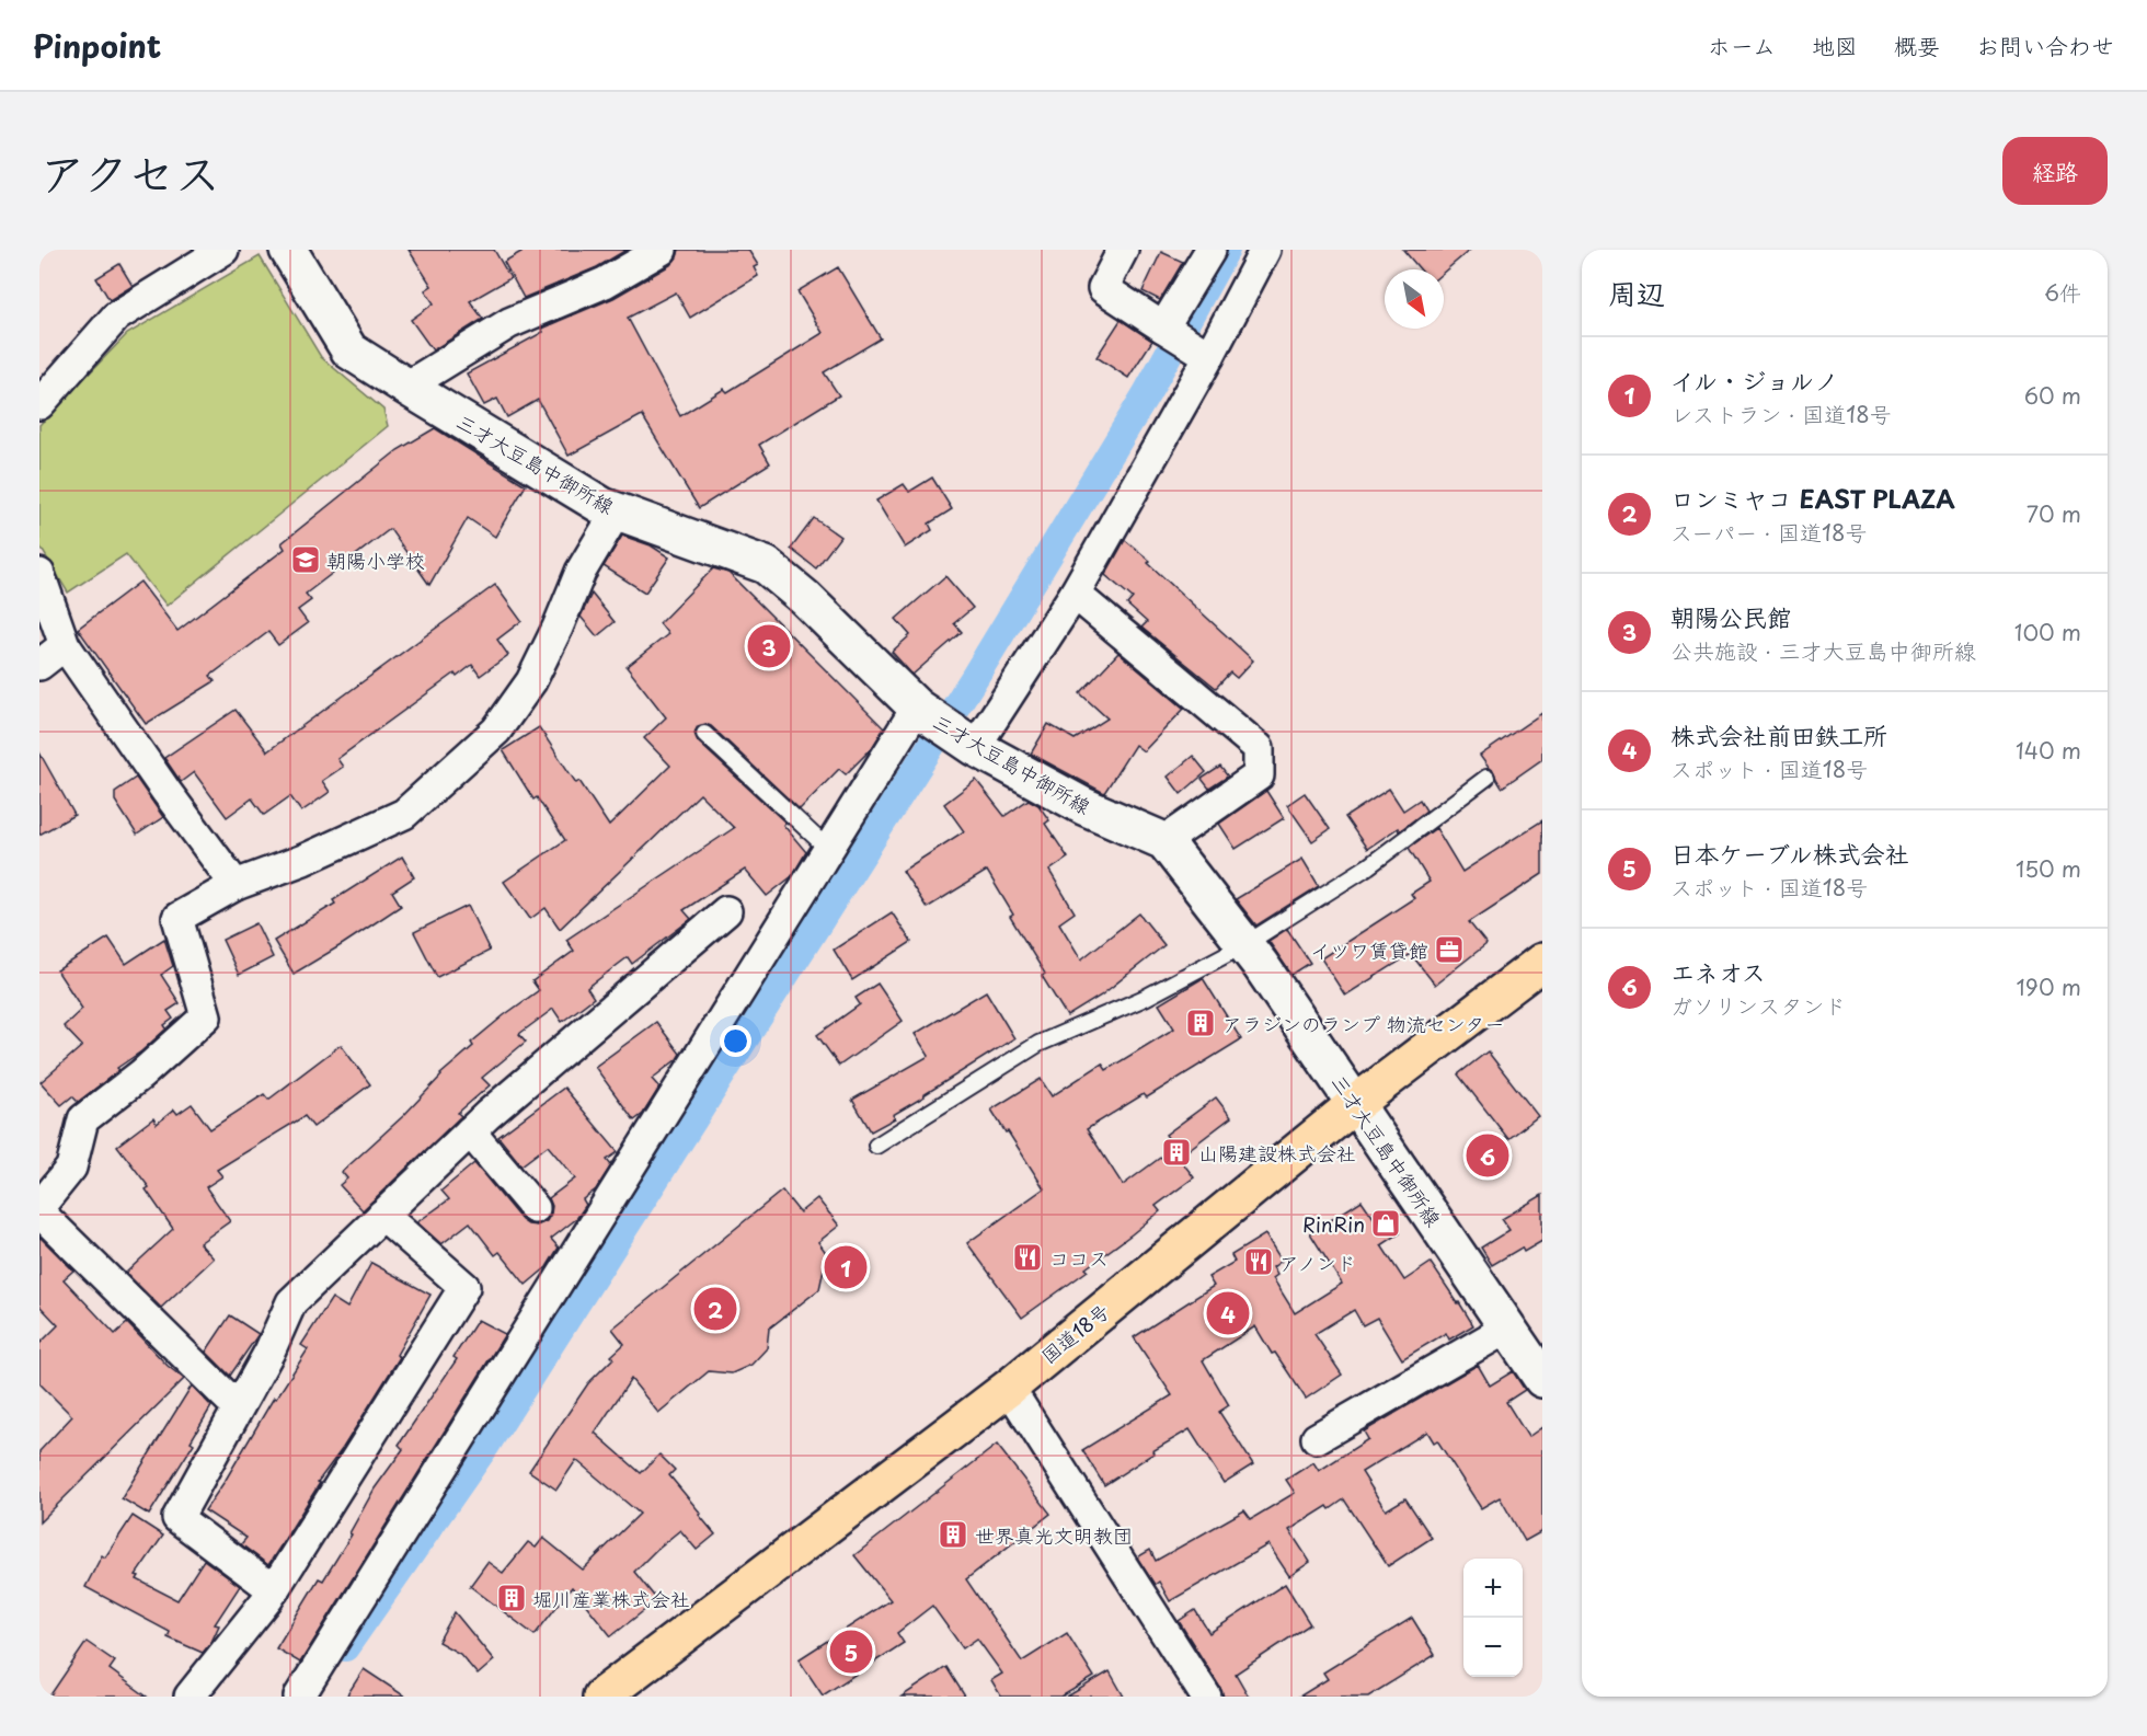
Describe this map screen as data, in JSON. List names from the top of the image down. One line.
{"streets":{"highway":["国道18号"],"main road":["三才大豆島中御所線"]},"crossings":[["三才大豆島中御所線","国道18号"]],"places":{"school or university":["朝陽小学校"],"office":["イツワ賃貸館"],"building":["アラジンのランプ 物流センター","山陽建設株式会社","世界真光文明教団","堀川産業株式会社"],"shop":["RinRin"],"restaurant":["ココス","アノンド"]},"north":"bottom right","page":{"header":"Pinpoint","nav":["ホーム","地図","概要","お問い合わせ"],"title":"アクセス","buttons":"経路","heading":["周辺","6件"],"list":[{"mark":"1","name":"イル・ジョルノ","note":"レストラン · 国道18号","value":"60 m"},{"mark":"2","name":"ロンミヤコ EAST PLAZA","note":"スーパー · 国道18号","value":"70 m"},{"mark":"3","name":"朝陽公民館","note":"公共施設 · 三才大豆島中御所線","value":"100 m"},{"mark":"4","name":"株式会社前田鉄工所","note":"スポット · 国道18号","value":"140 m"},{"mark":"5","name":"日本ケーブル株式会社","note":"スポット · 国道18号","value":"150 m"},{"mark":"6","name":"エネオス","note":"ガソリンスタンド","value":"190 m"}],"pins":["3","6","1","2","4","5"],"map_buttons":["+","−"]}}
